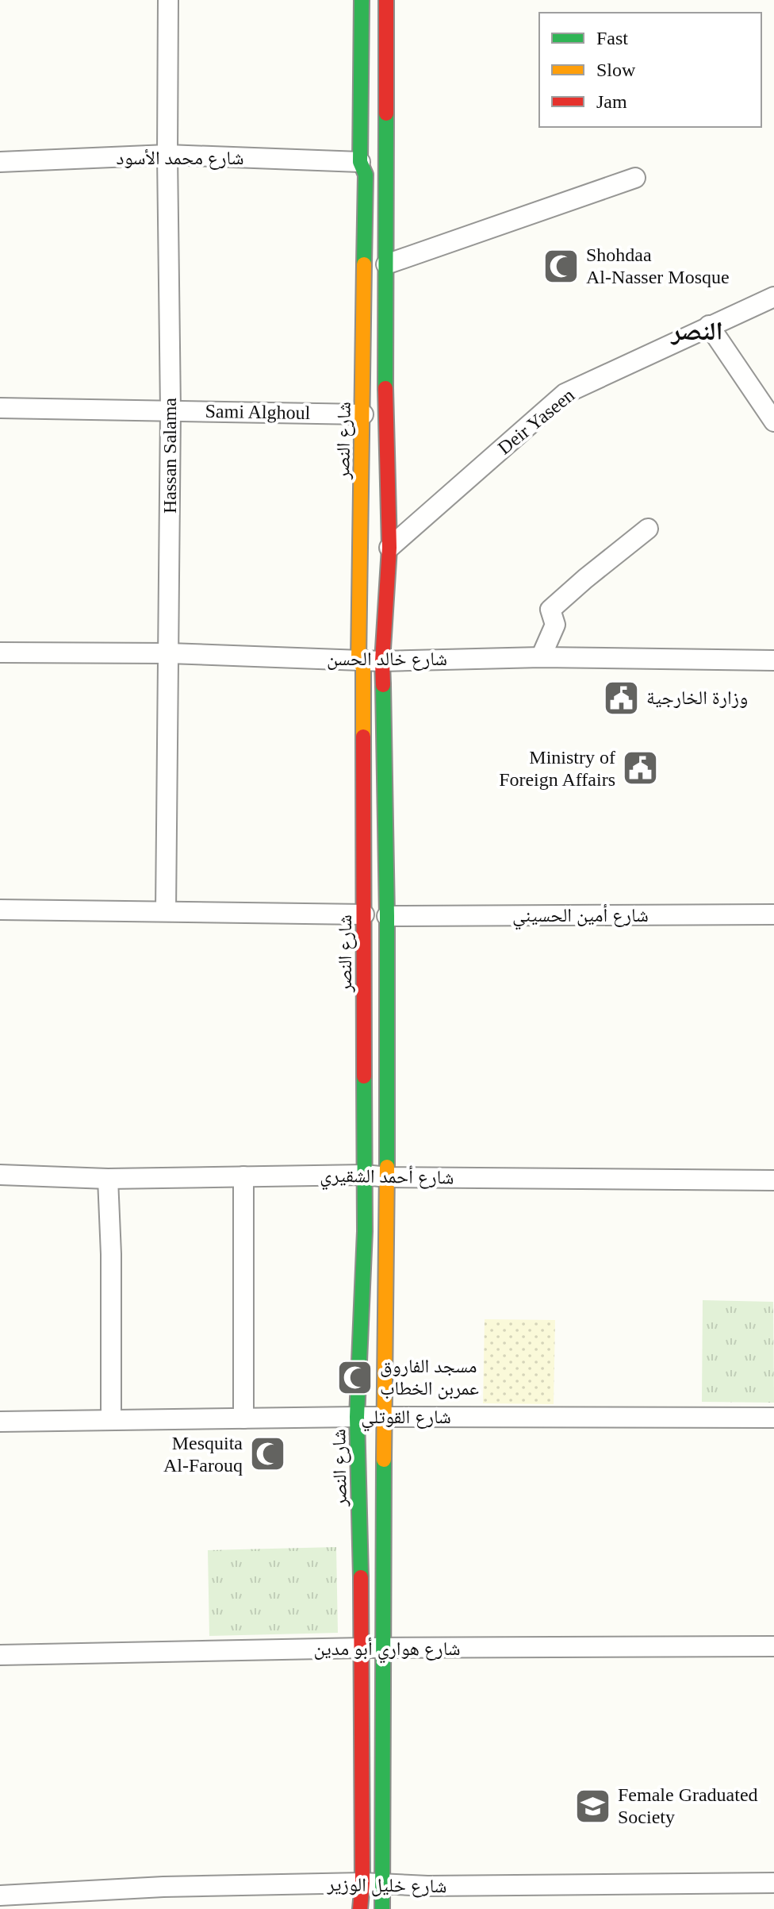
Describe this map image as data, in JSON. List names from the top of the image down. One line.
{"streets":{"main road":["شارع النصر"],"street":["شارع محمد الأسود","Sami Alghoul","Deir Yaseen","Hassan Salama","شارع خالد الحسن","شارع أمين الحسيني","شارع أحمد الشقيري","شارع القوتلي","شارع هواري أبو مدين","شارع خليل الوزير"]},"crossings":[["شارع محمد الأسود","شارع النصر"],["شارع محمد الأسود","Hassan Salama"],["Sami Alghoul","شارع النصر"],["Sami Alghoul","Hassan Salama"],["شارع النصر","شارع خالد الحسن"],["شارع النصر","شارع أحمد الشقيري"],["شارع النصر","شارع القوتلي"],["شارع النصر","شارع هواري أبو مدين"],["شارع النصر","شارع خليل الوزير"],["Hassan Salama","شارع خالد الحسن"]],"districts":["النصر"],"places":{"mosque":["Shohdaa Al-Nasser Mosque","مسجد الفاروق عمربن الخطاب","Mesquita Al-Farouq"],"public building":["وزارة الخارجية","Ministry of Foreign Affairs"],"school or university":["Female Graduated Society"]},"legend":["Fast","Slow","Jam"]}
